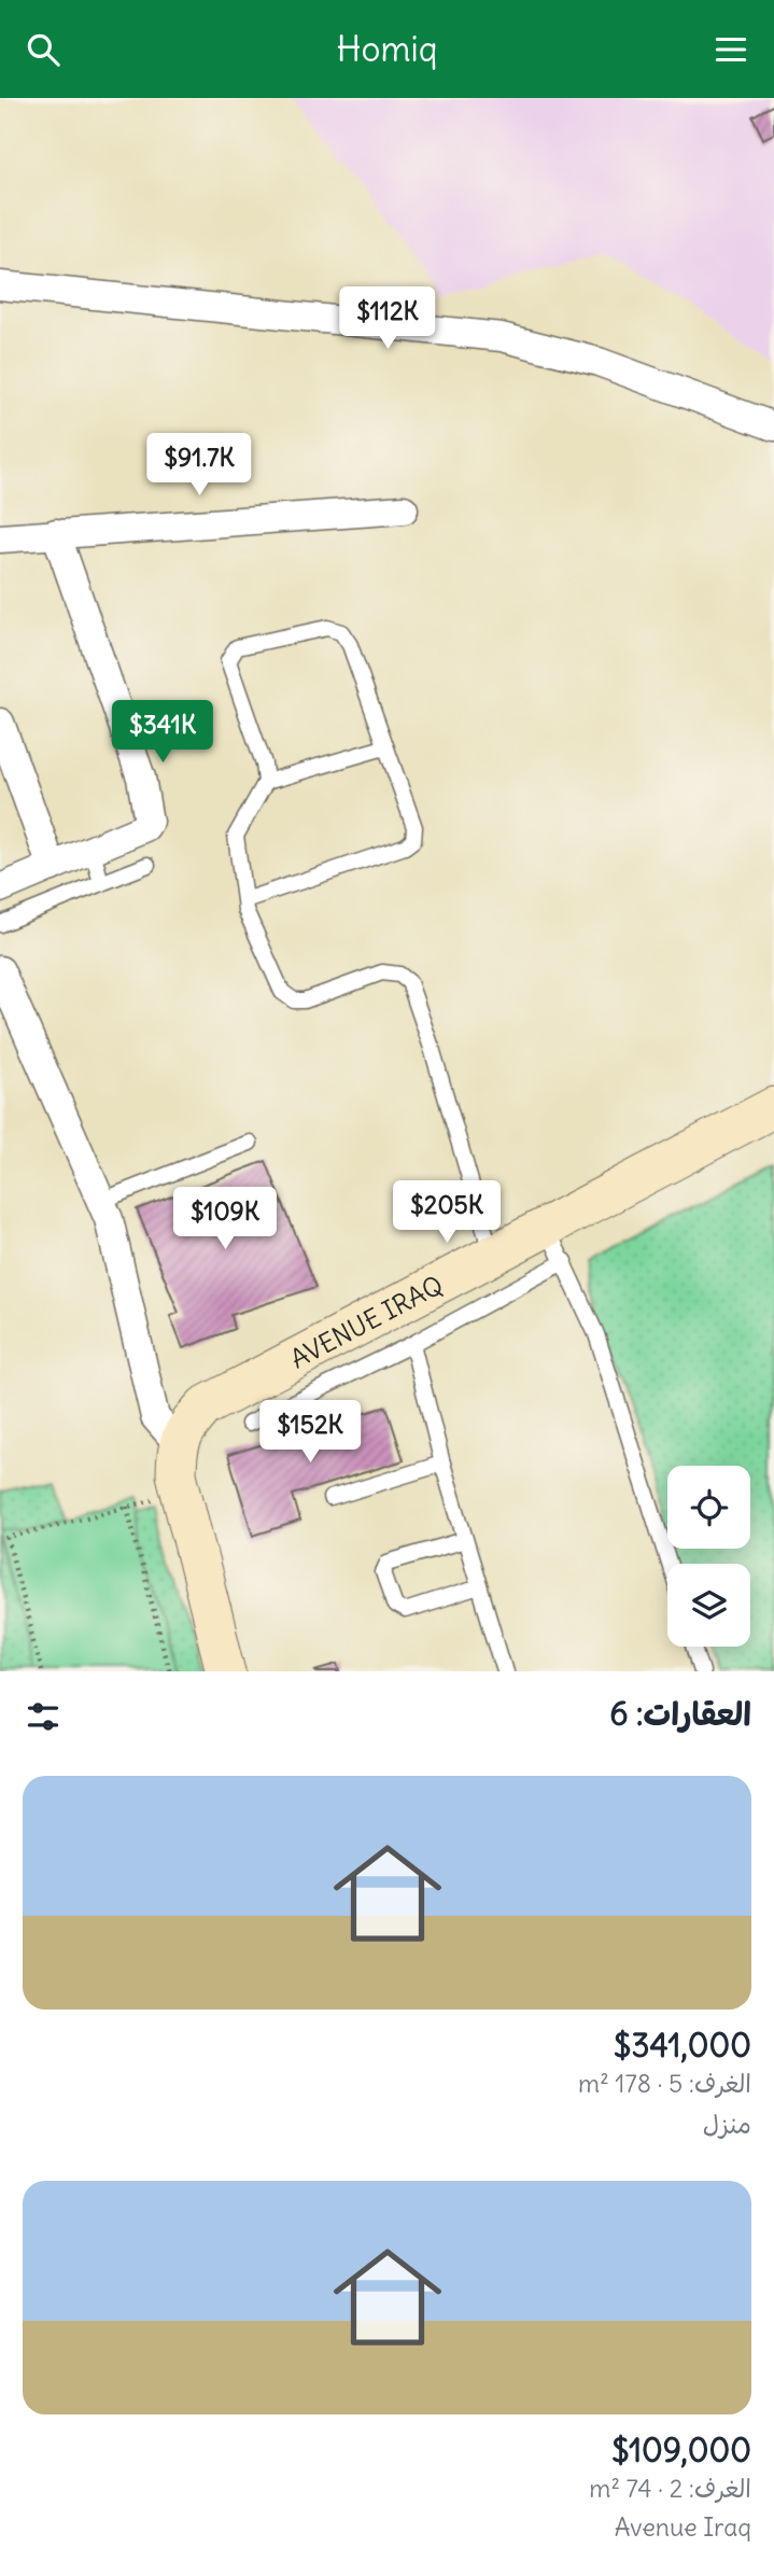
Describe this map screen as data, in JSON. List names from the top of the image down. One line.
{"streets":{"street":["AVENUE IRAQ"]},"page":{"header":"Homiq","price":["$112K","$91.7K","$341K","$205K","$109K","$152K"],"heading":"العقارات: 6","list":[{"name":"$341,000","note":"الغرف: 5 · 178 m² · منزل"},{"name":"$109,000","note":"الغرف: 2 · 74 m² · Avenue Iraq"}]}}
